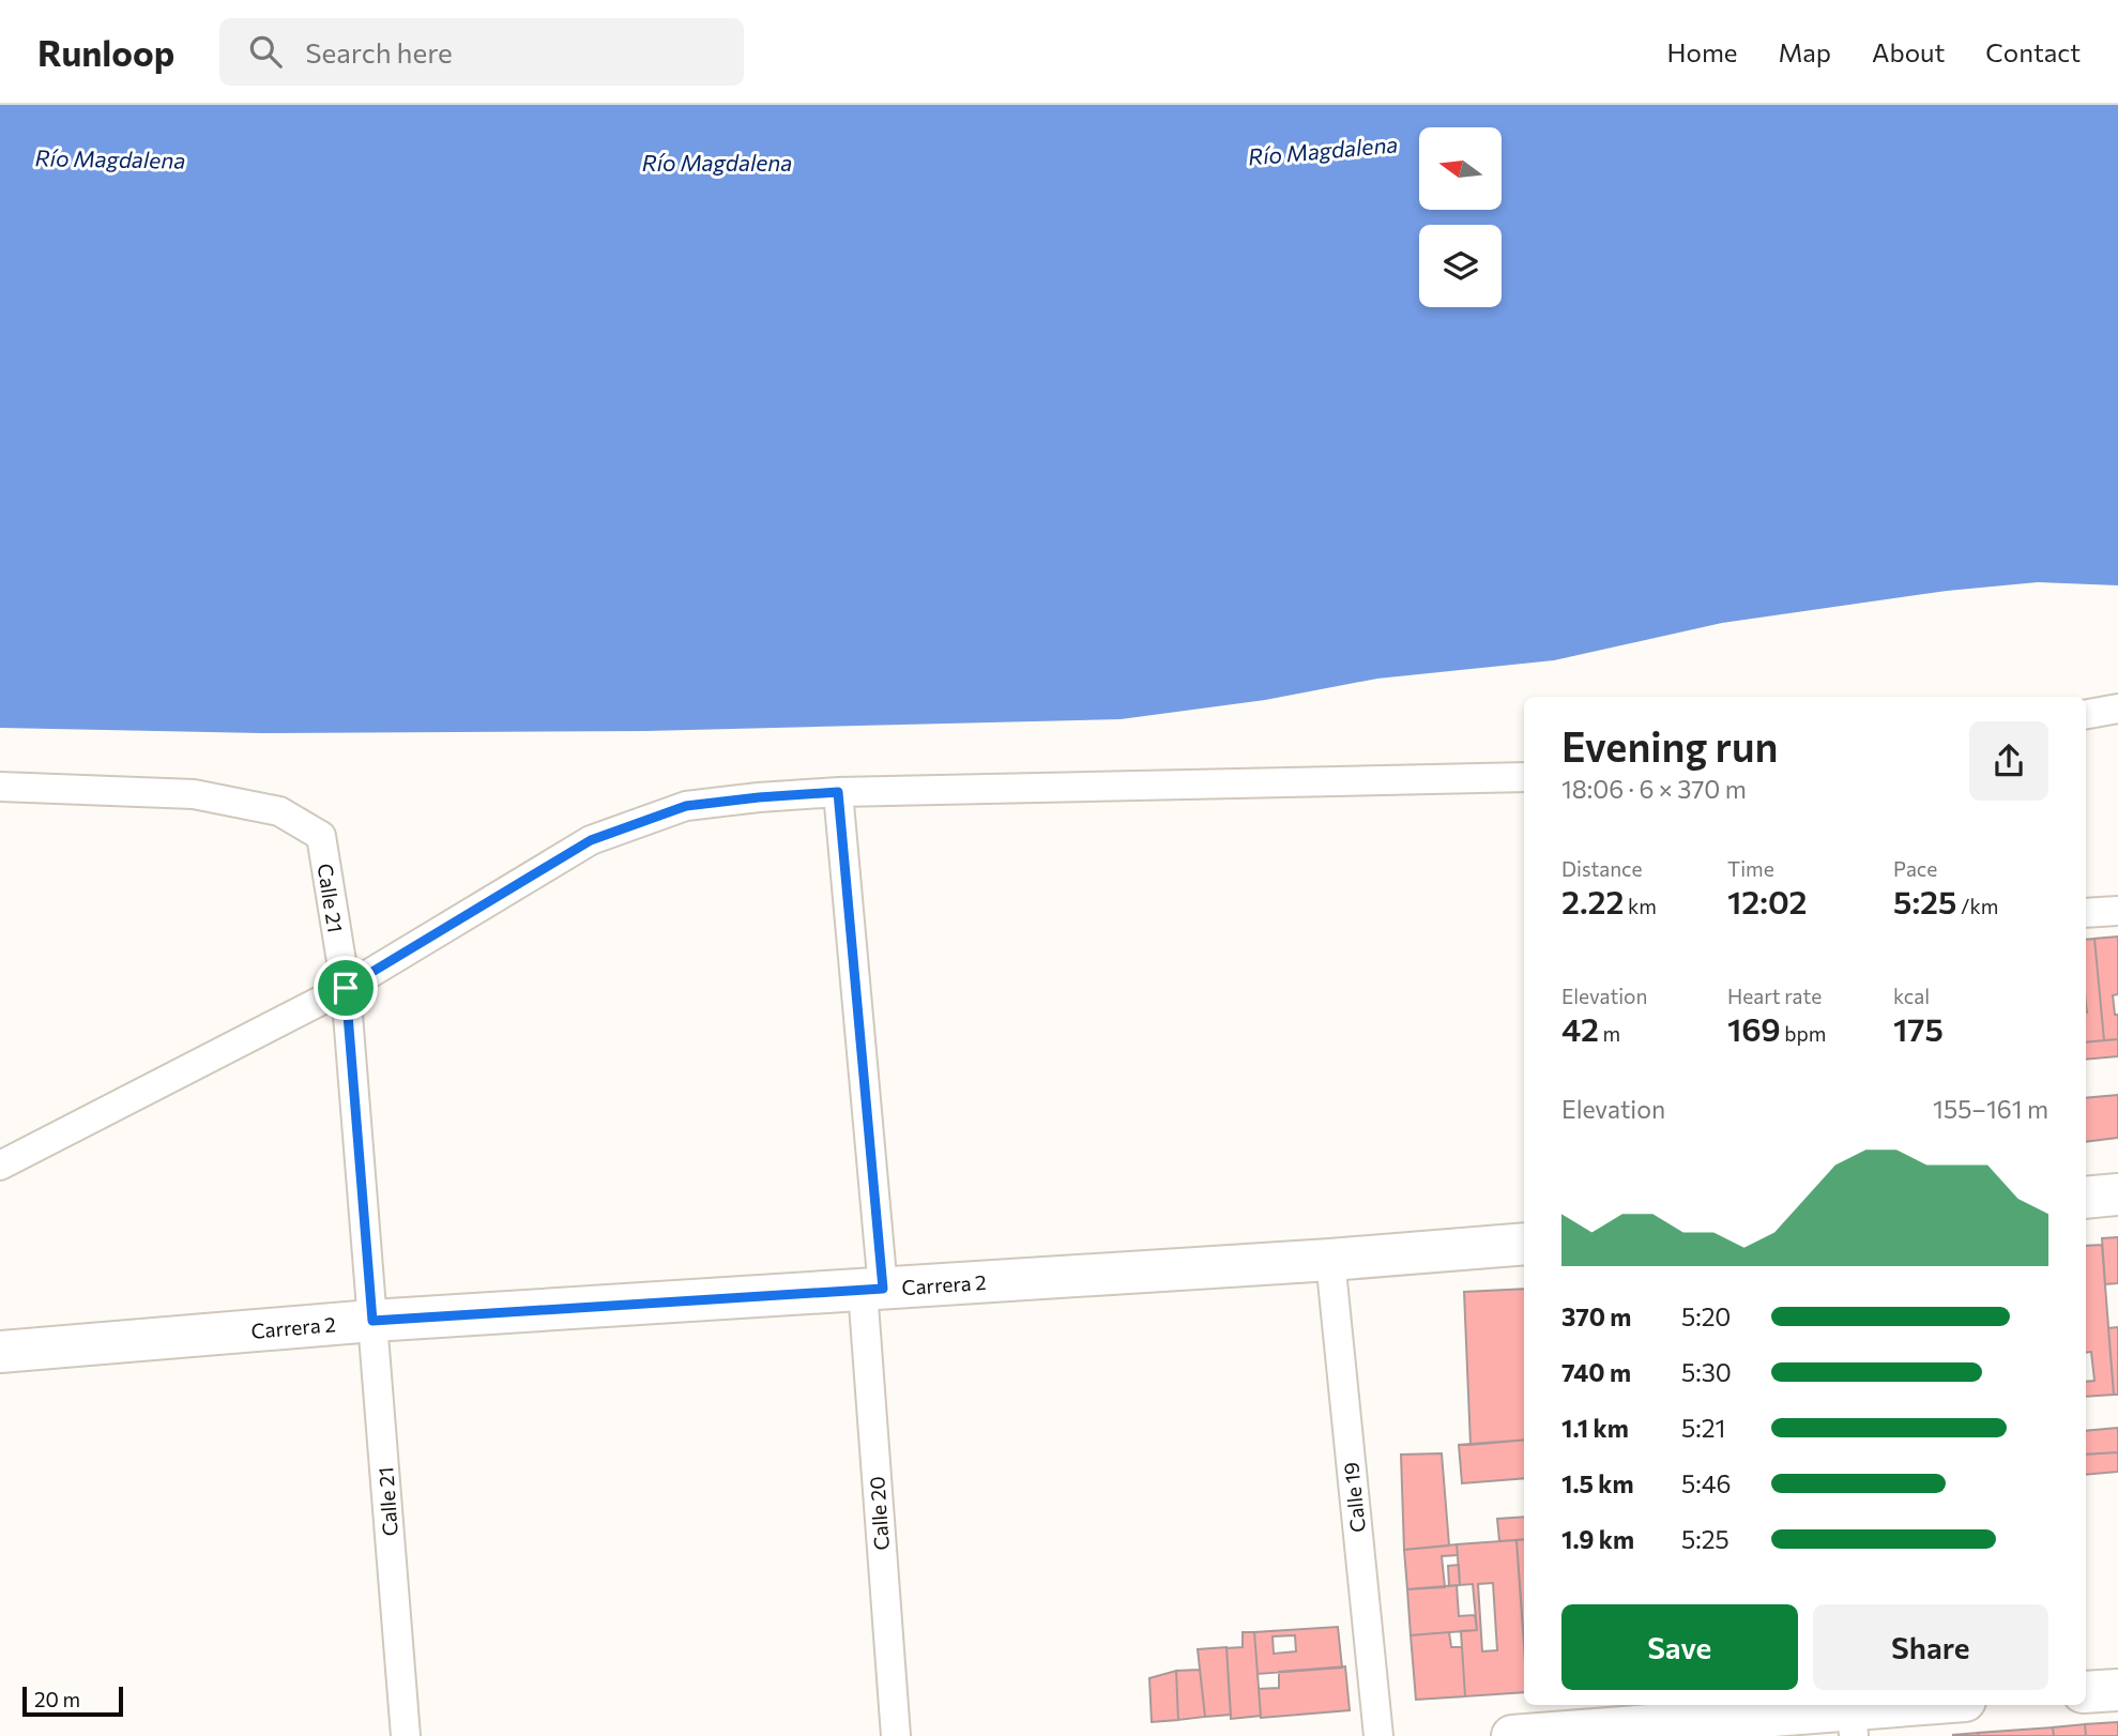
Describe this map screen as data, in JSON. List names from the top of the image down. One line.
{"streets":{"main road":["Carrera 2"],"street":["Calle 21","Calle 19","Calle 20"]},"crossings":[["Calle 21","Carrera 2"],["Carrera 2","Calle 19"],["Carrera 2","Calle 20"]],"water":["Río Magdalena"],"scale_bar":"20 m","north":"left","page":{"header":"Runloop","search":"Search here","nav":["Home","Map","About","Contact"],"heading":["Evening run","18:06 · 6 × 370 m"],"stats":[["Distance","2.22 km"],["Time","12:02"],["Pace","5:25 /km"],["Elevation","42 m"],["Heart rate","169 bpm"],["kcal","175"]],"chart":["Elevation","155–161 m"],"list":[{"name":"370 m","note":"5:20"},{"name":"740 m","note":"5:30"},{"name":"1.1 km","note":"5:21"},{"name":"1.5 km","note":"5:46"},{"name":"1.9 km","note":"5:25"}],"buttons":["Save","Share"],"scale":"20 m"}}
